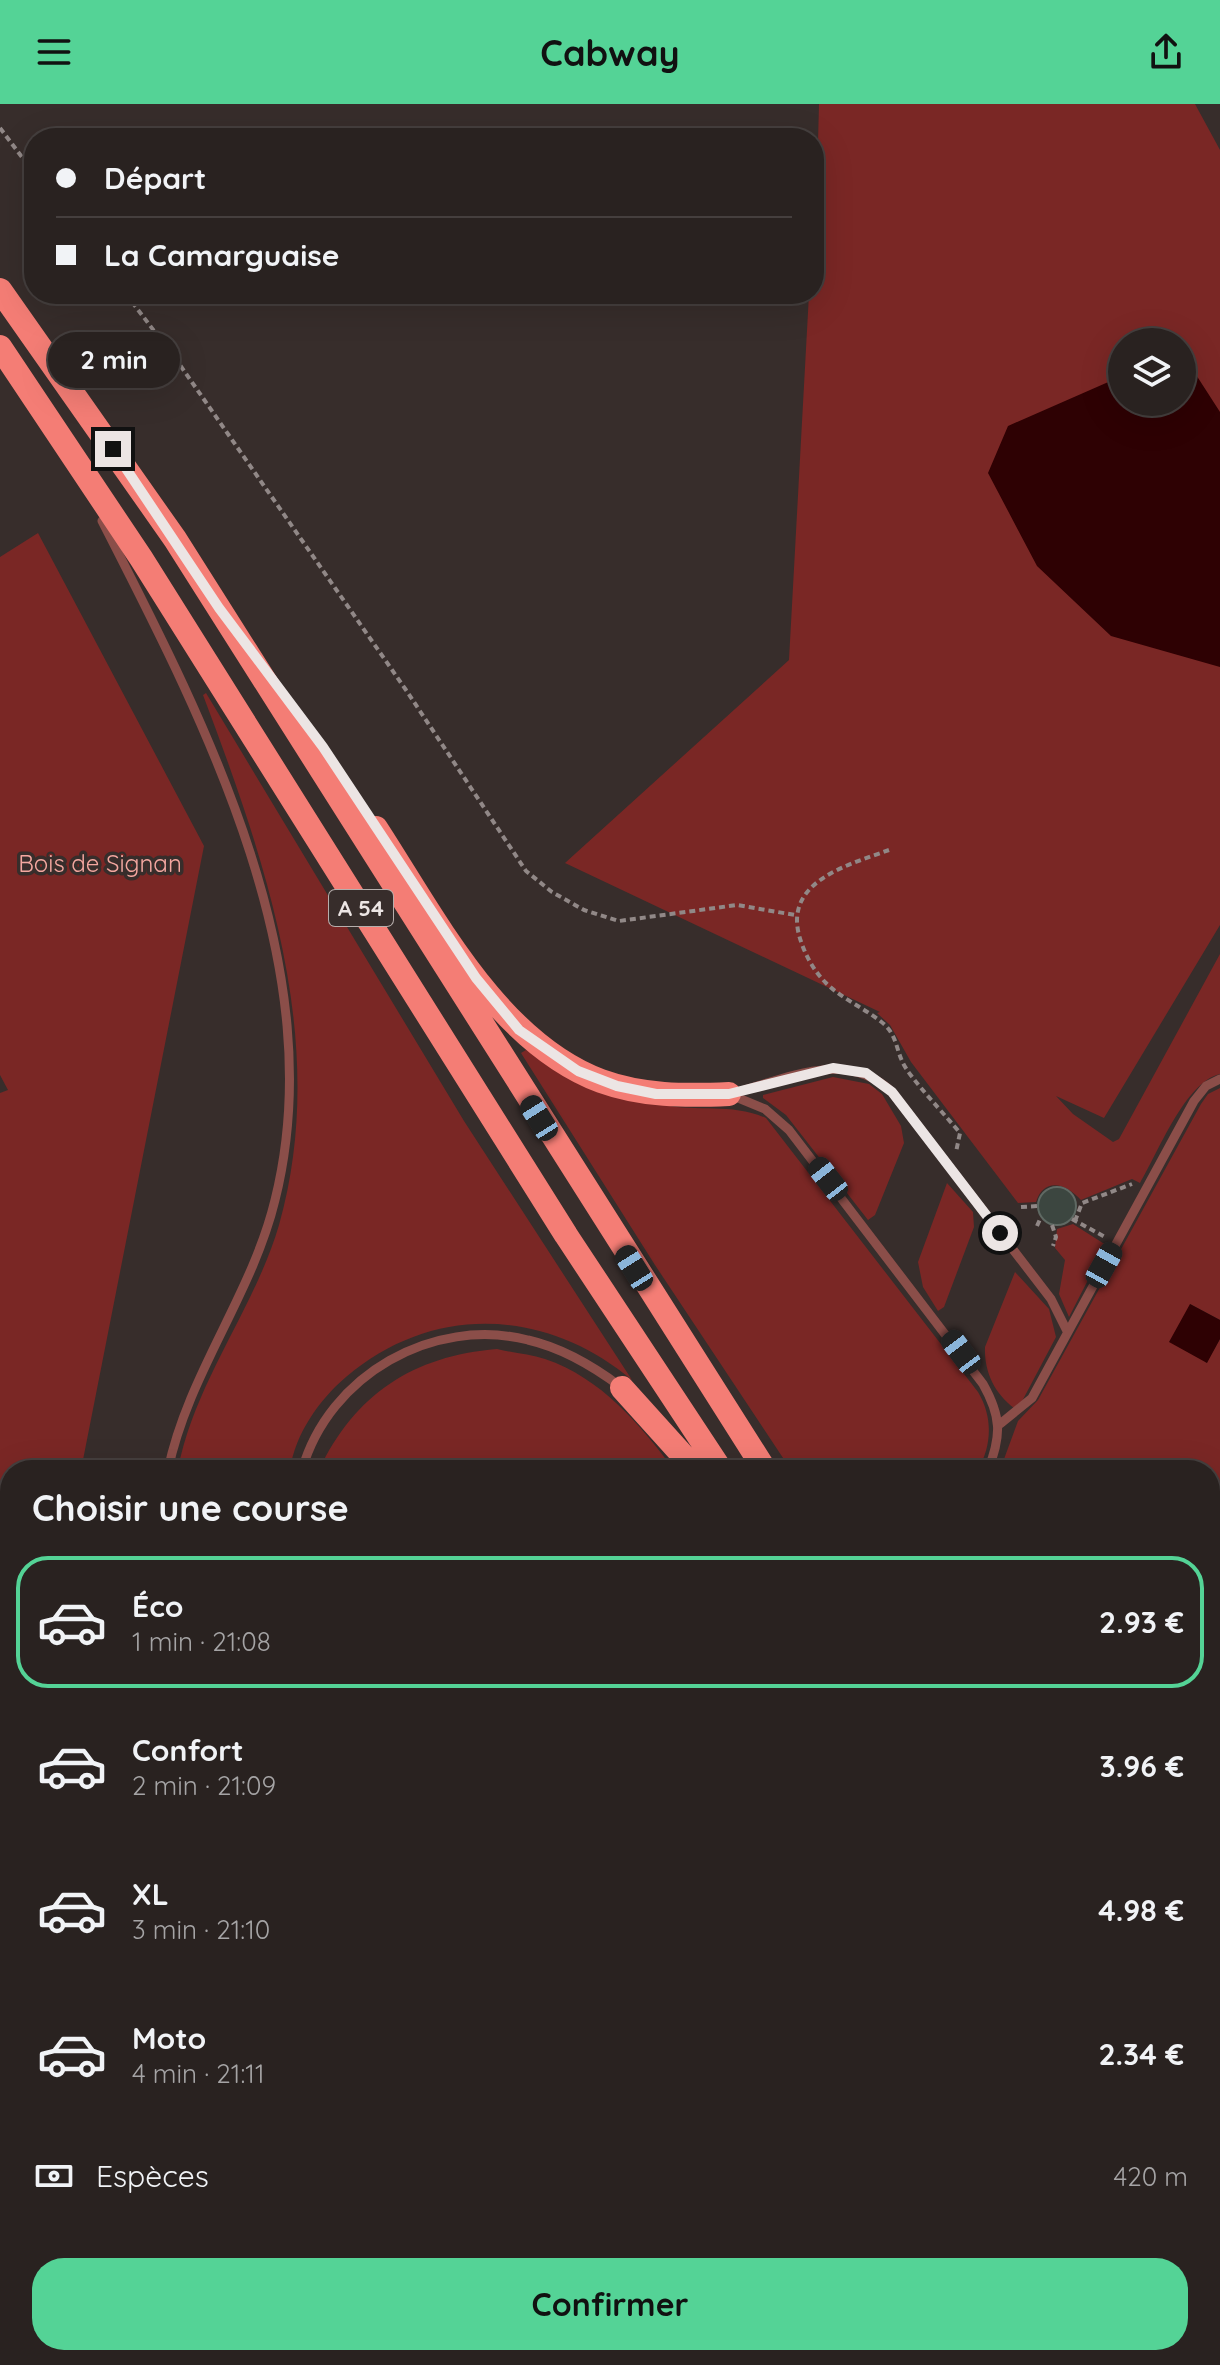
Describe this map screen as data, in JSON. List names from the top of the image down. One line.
{"streets":{"highway":["A 54"]},"parks":["Bois de Signan"],"page":{"header":"Cabway","banner":["Départ","La Camarguaise"],"bubble":"2 min","heading":"Choisir une course","list":[{"name":"Éco","note":"1 min · 21:08","value":"2.93 €"},{"name":"Confort","note":"2 min · 21:09","value":"3.96 €"},{"name":"XL","note":"3 min · 21:10","value":"4.98 €"},{"name":"Moto","note":"4 min · 21:11","value":"2.34 €"}],"pay":["Espèces","420 m"],"buttons":"Confirmer"}}
